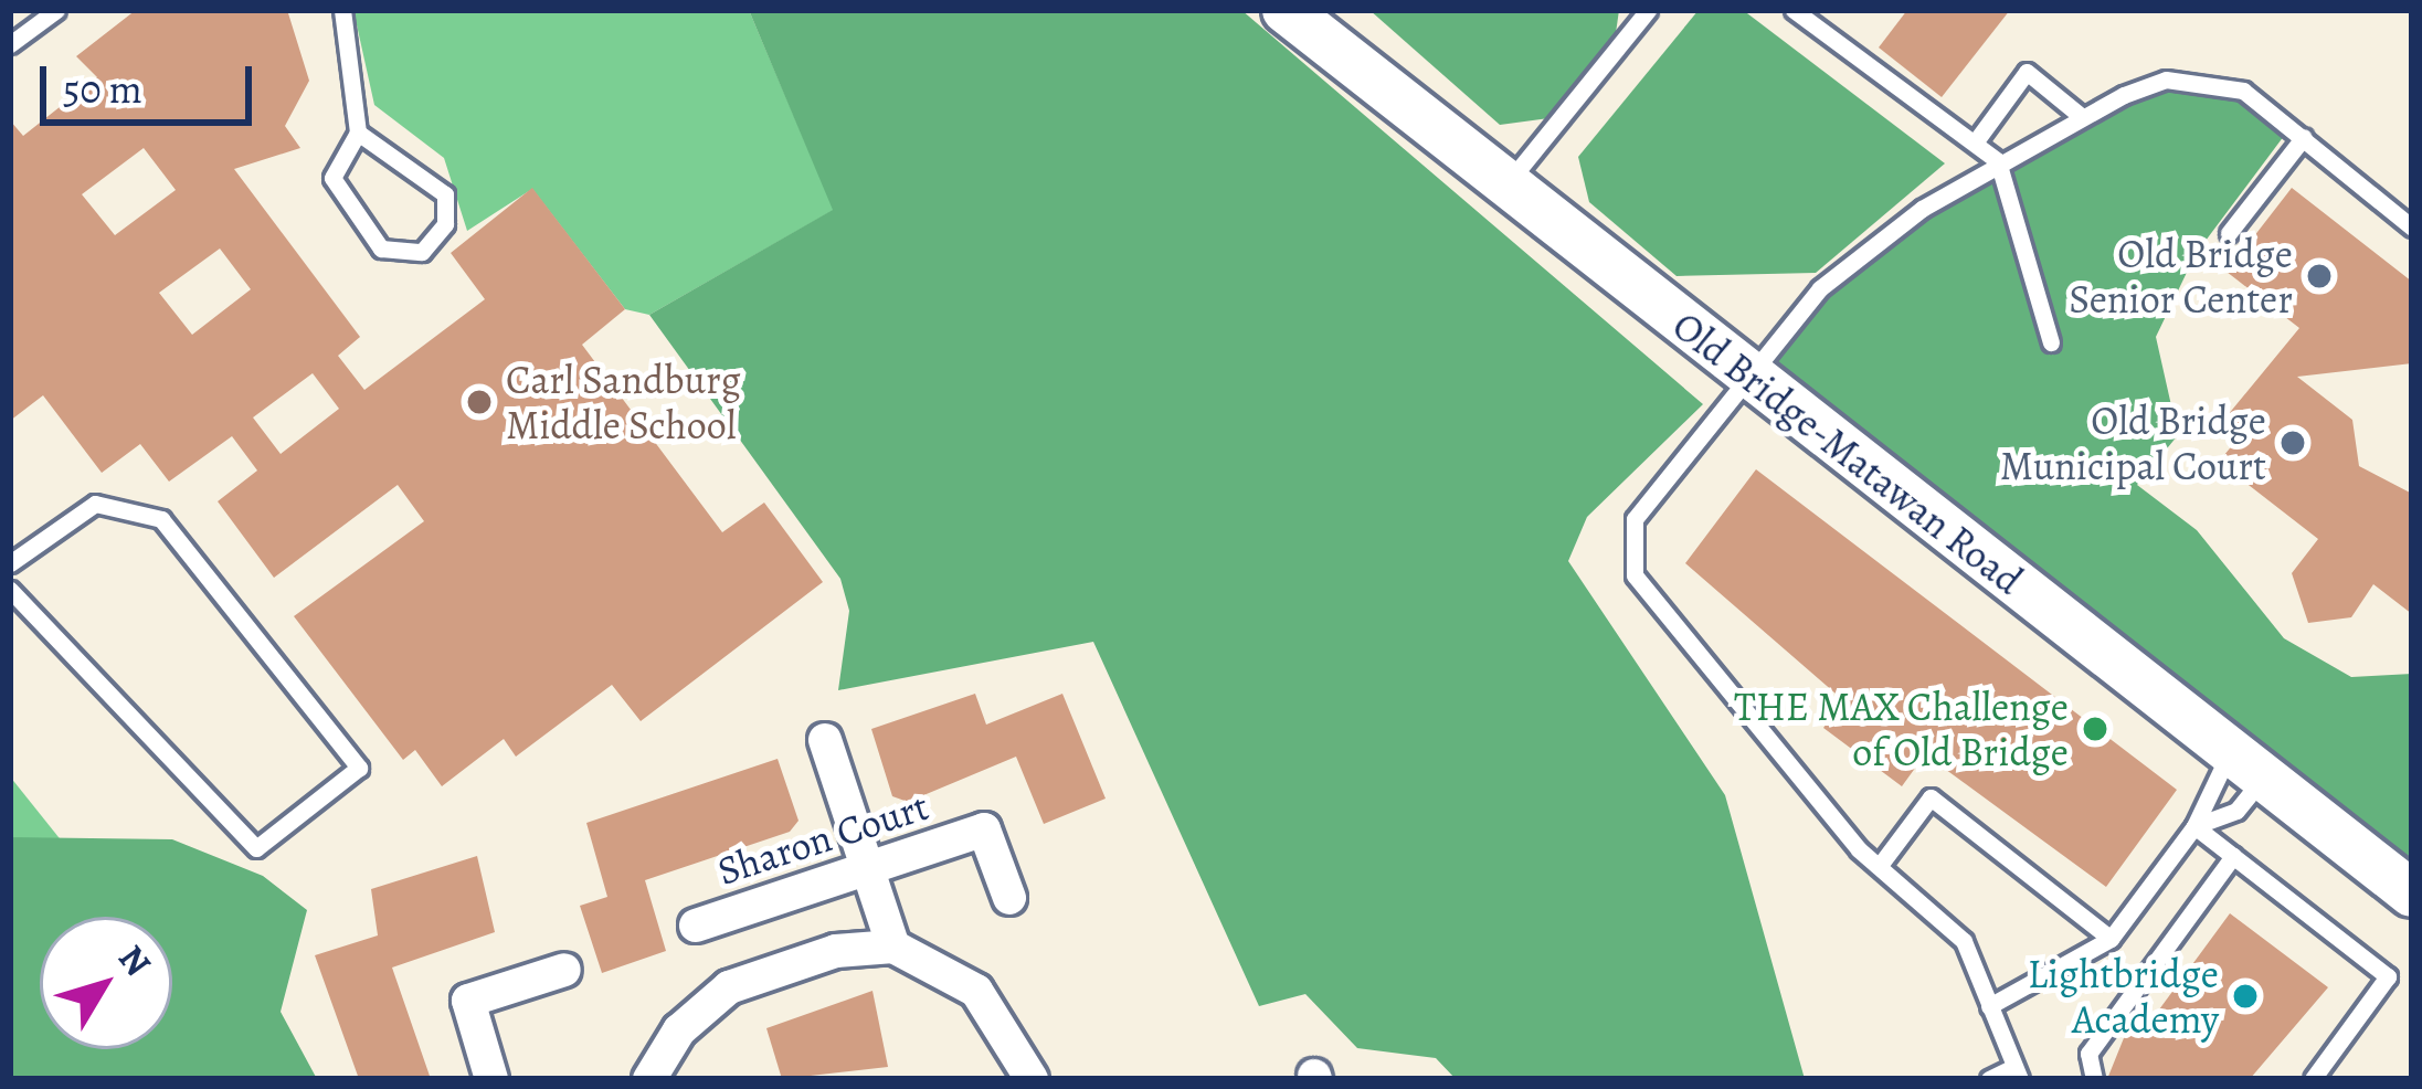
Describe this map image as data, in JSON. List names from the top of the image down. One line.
{"streets":{"main road":["Old Bridge-Matawan Road"],"street":["Sharon Court"]},"places":["Old Bridge Senior Center","Carl Sandburg Middle School","Old Bridge Municipal Court","THE MAX Challenge of Old Bridge","Lightbridge Academy"],"scale_bar":"50 m","north":"top right"}
